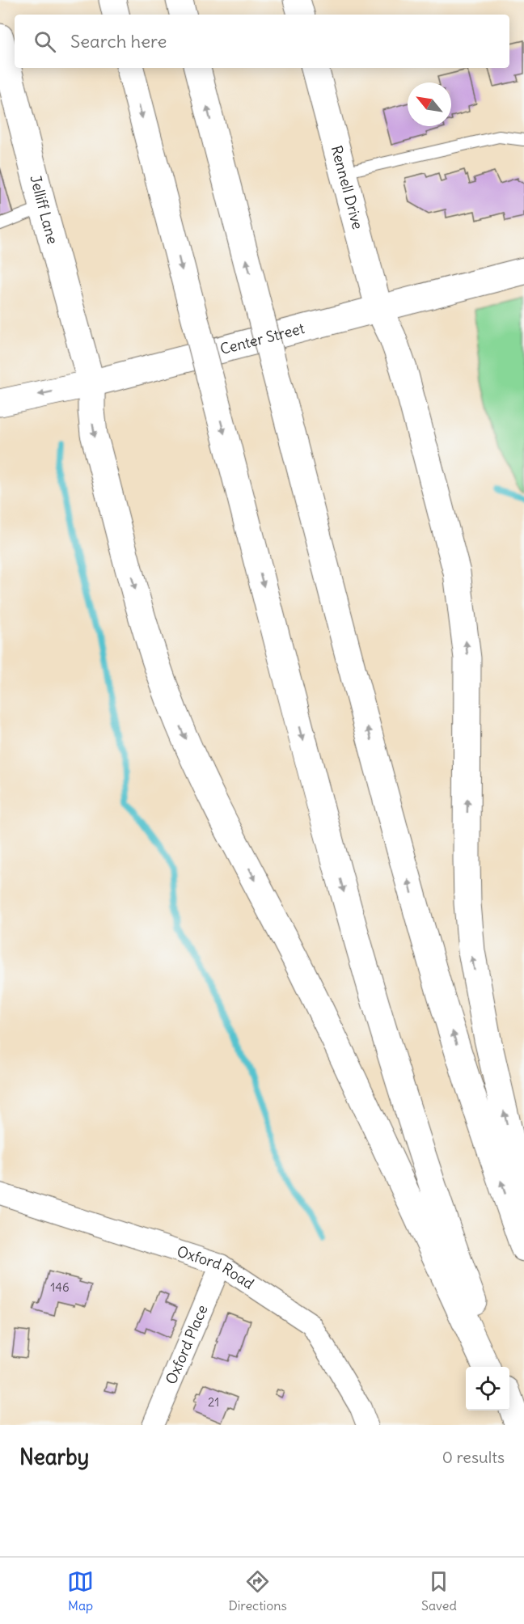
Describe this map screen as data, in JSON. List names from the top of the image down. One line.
{"streets":{"main road":["Rennell Drive","Jelliff Lane","Center Street"],"street":["Oxford Road","Oxford Place"]},"crossings":[["Rennell Drive","Center Street"],["Jelliff Lane","Center Street"],["Oxford Road","Oxford Place"]],"house_numbers":["146","21"],"north":"top left","page":{"search":"Search here","heading":["Nearby","0 results"],"nav":["Map","Directions","Saved"]}}
